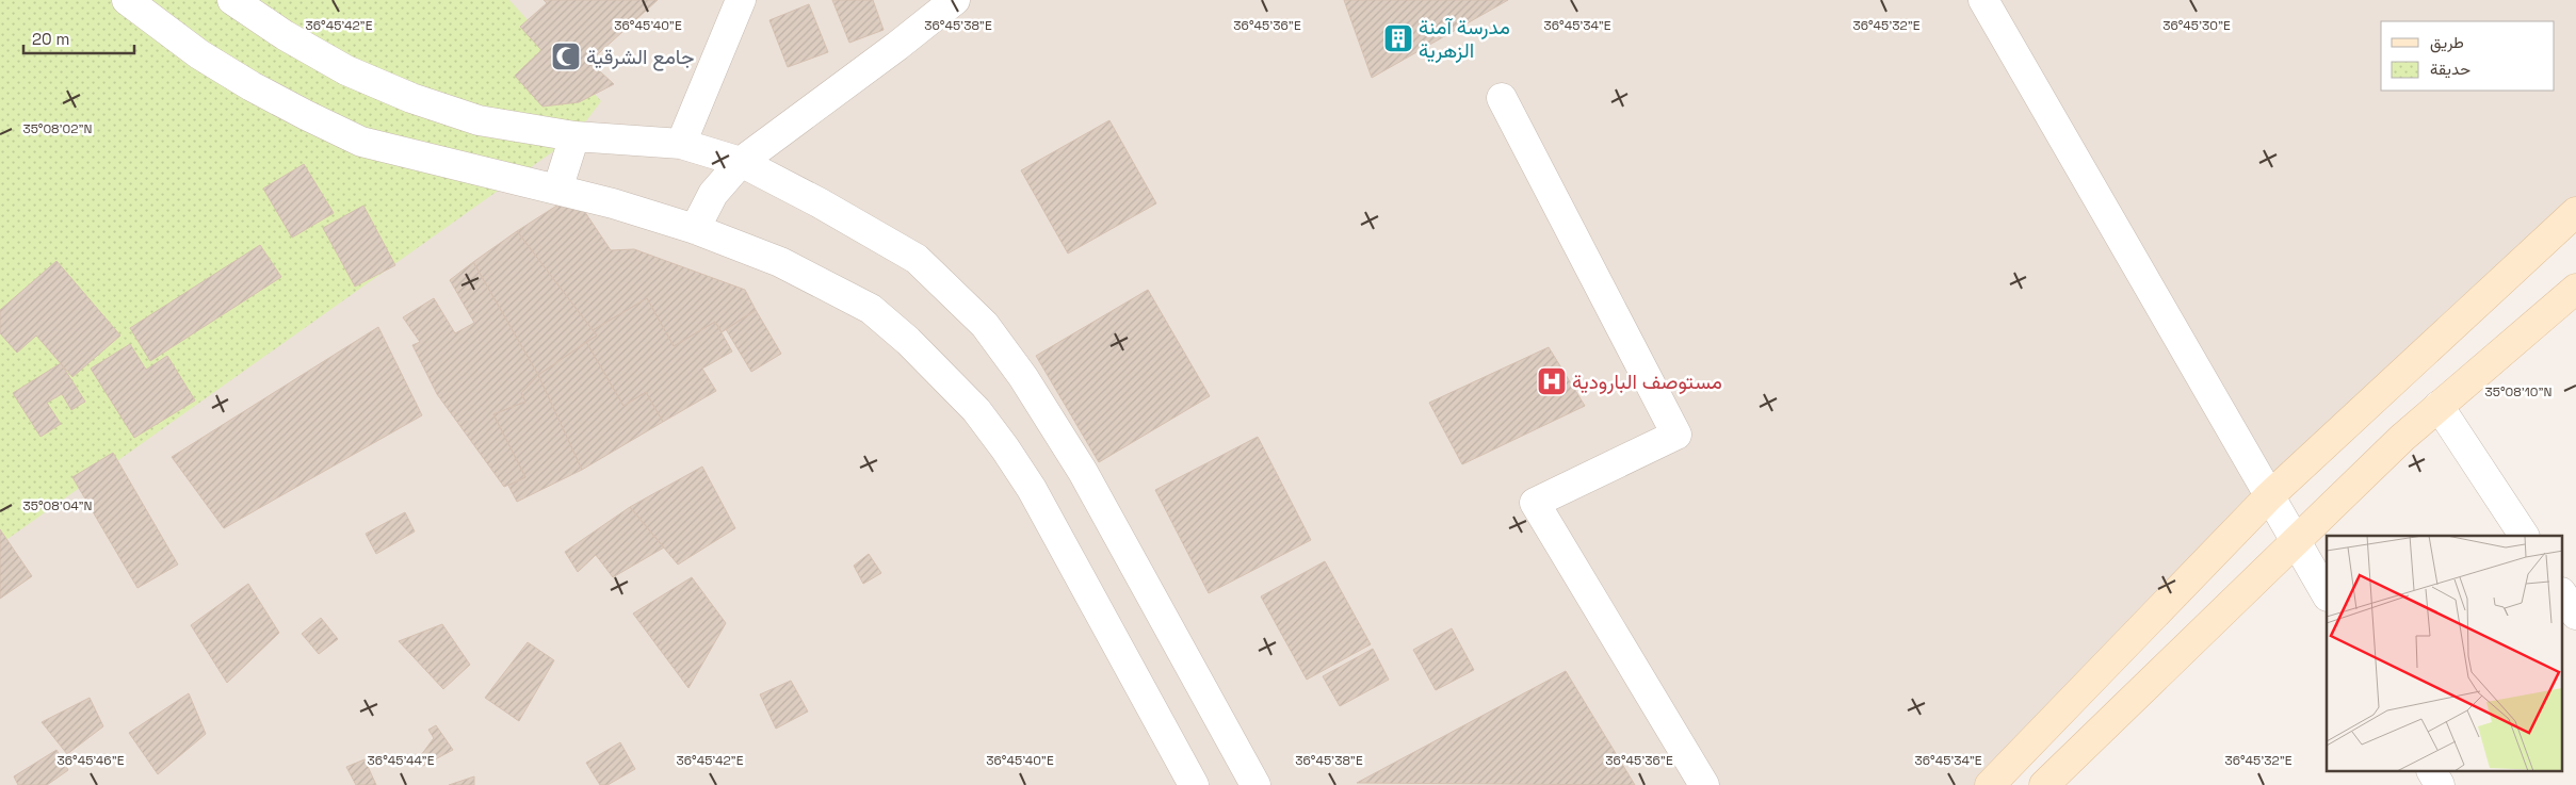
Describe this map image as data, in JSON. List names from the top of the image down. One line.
{"places":{"building":["مدرسة آمنة الزهرية"],"mosque":["جامع الشرقية"],"hospital":["مستوصف البارودية"]},"legend":["طريق","حديقة"],"scale_bar":"20 m","coordinates":["36°45'42\"E","36°45'40\"E","36°45'32\"E","36°45'38\"E","36°45'36\"E","36°45'34\"E","36°45'30\"E","35°08'02\"N","35°08'10\"N","35°08'04\"N","36°45'46\"E","36°45'44\"E"]}
